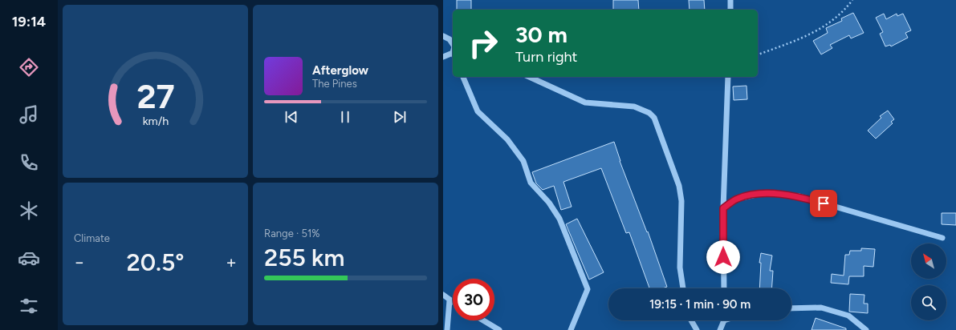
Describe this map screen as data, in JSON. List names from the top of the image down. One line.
{"north":"top left","page":{"tabs":"19:14","turn":["30 m","Turn right"],"song":["Afterglow","The Pines"],"tile":["Climate",["Range · 51%","255 km"]],"heat":["−","20.5°","+"],"limit":"30","trip":"19:15 · 1 min · 90 m","gauge":["27","km/h"]}}
